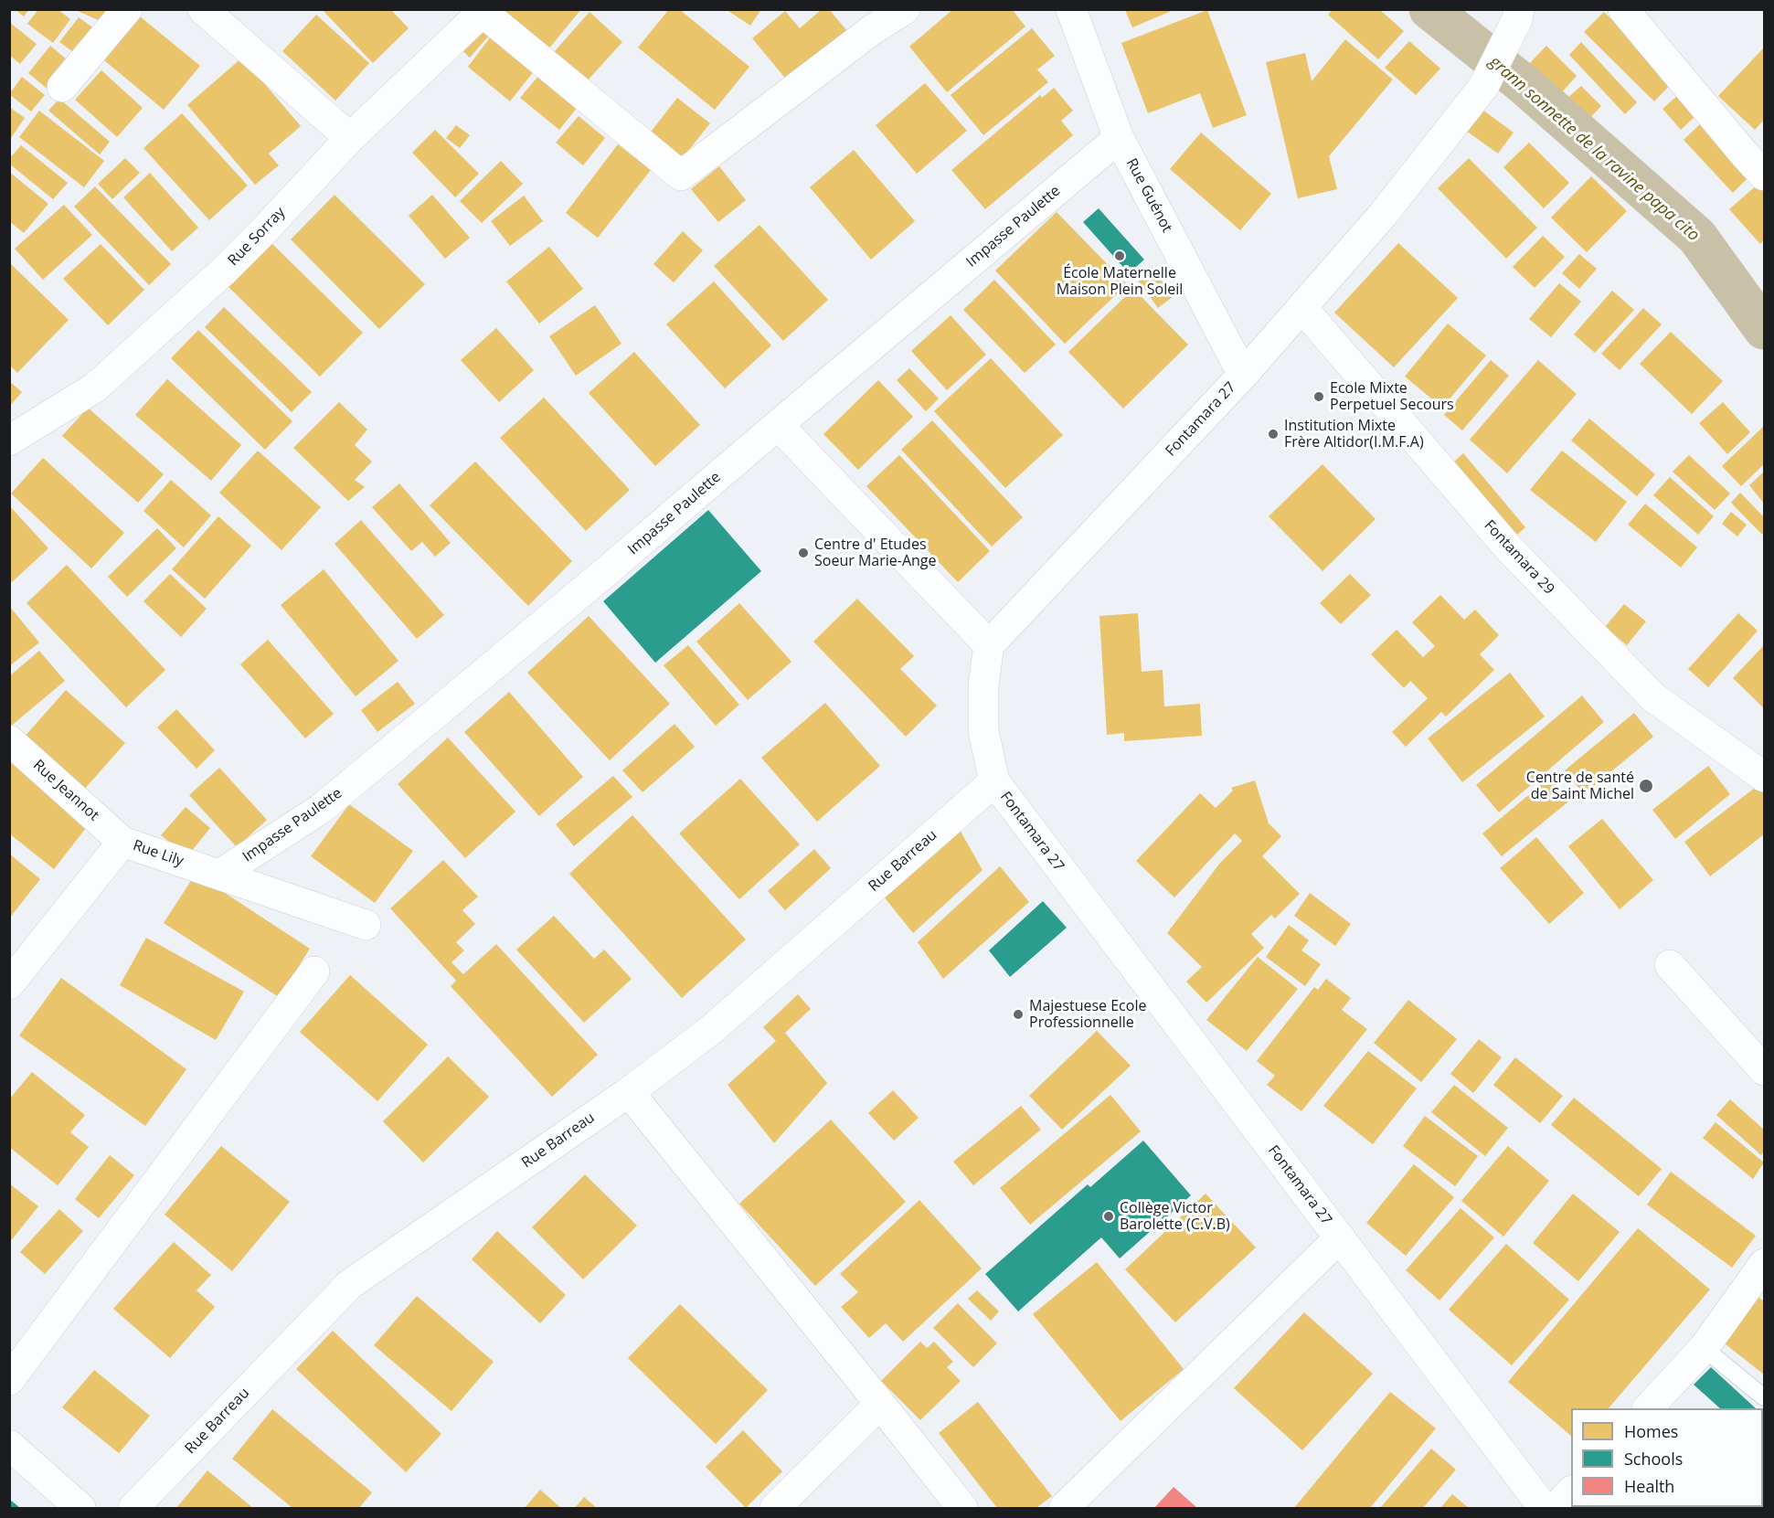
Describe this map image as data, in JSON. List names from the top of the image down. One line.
{"streets":{"street":["Rue Guénot","Impasse Paulette","Rue Sorray","Fontamara 27","Fontamara 29","Rue Jeannot","Rue Lily","Rue Barreau"]},"crossings":[["Rue Guénot","Impasse Paulette"],["Rue Guénot","Fontamara 27"],["Impasse Paulette","Rue Lily"],["Fontamara 27","Fontamara 29"],["Fontamara 27","Rue Barreau"],["Rue Jeannot","Rue Lily"]],"water":["grann sonnette de la ravine papa cito"],"places":["École Maternelle Maison Plein Soleil","Ecole Mixte Perpetuel Secours","Institution Mixte Frère Altidor(I.M.F.A)","Centre d' Etudes Soeur Marie-Ange","Centre de santé de Saint Michel","Majestuese Ecole Professionnelle","Collège Victor Barolette (C.V.B)"],"legend":["Homes","Schools","Health"]}
